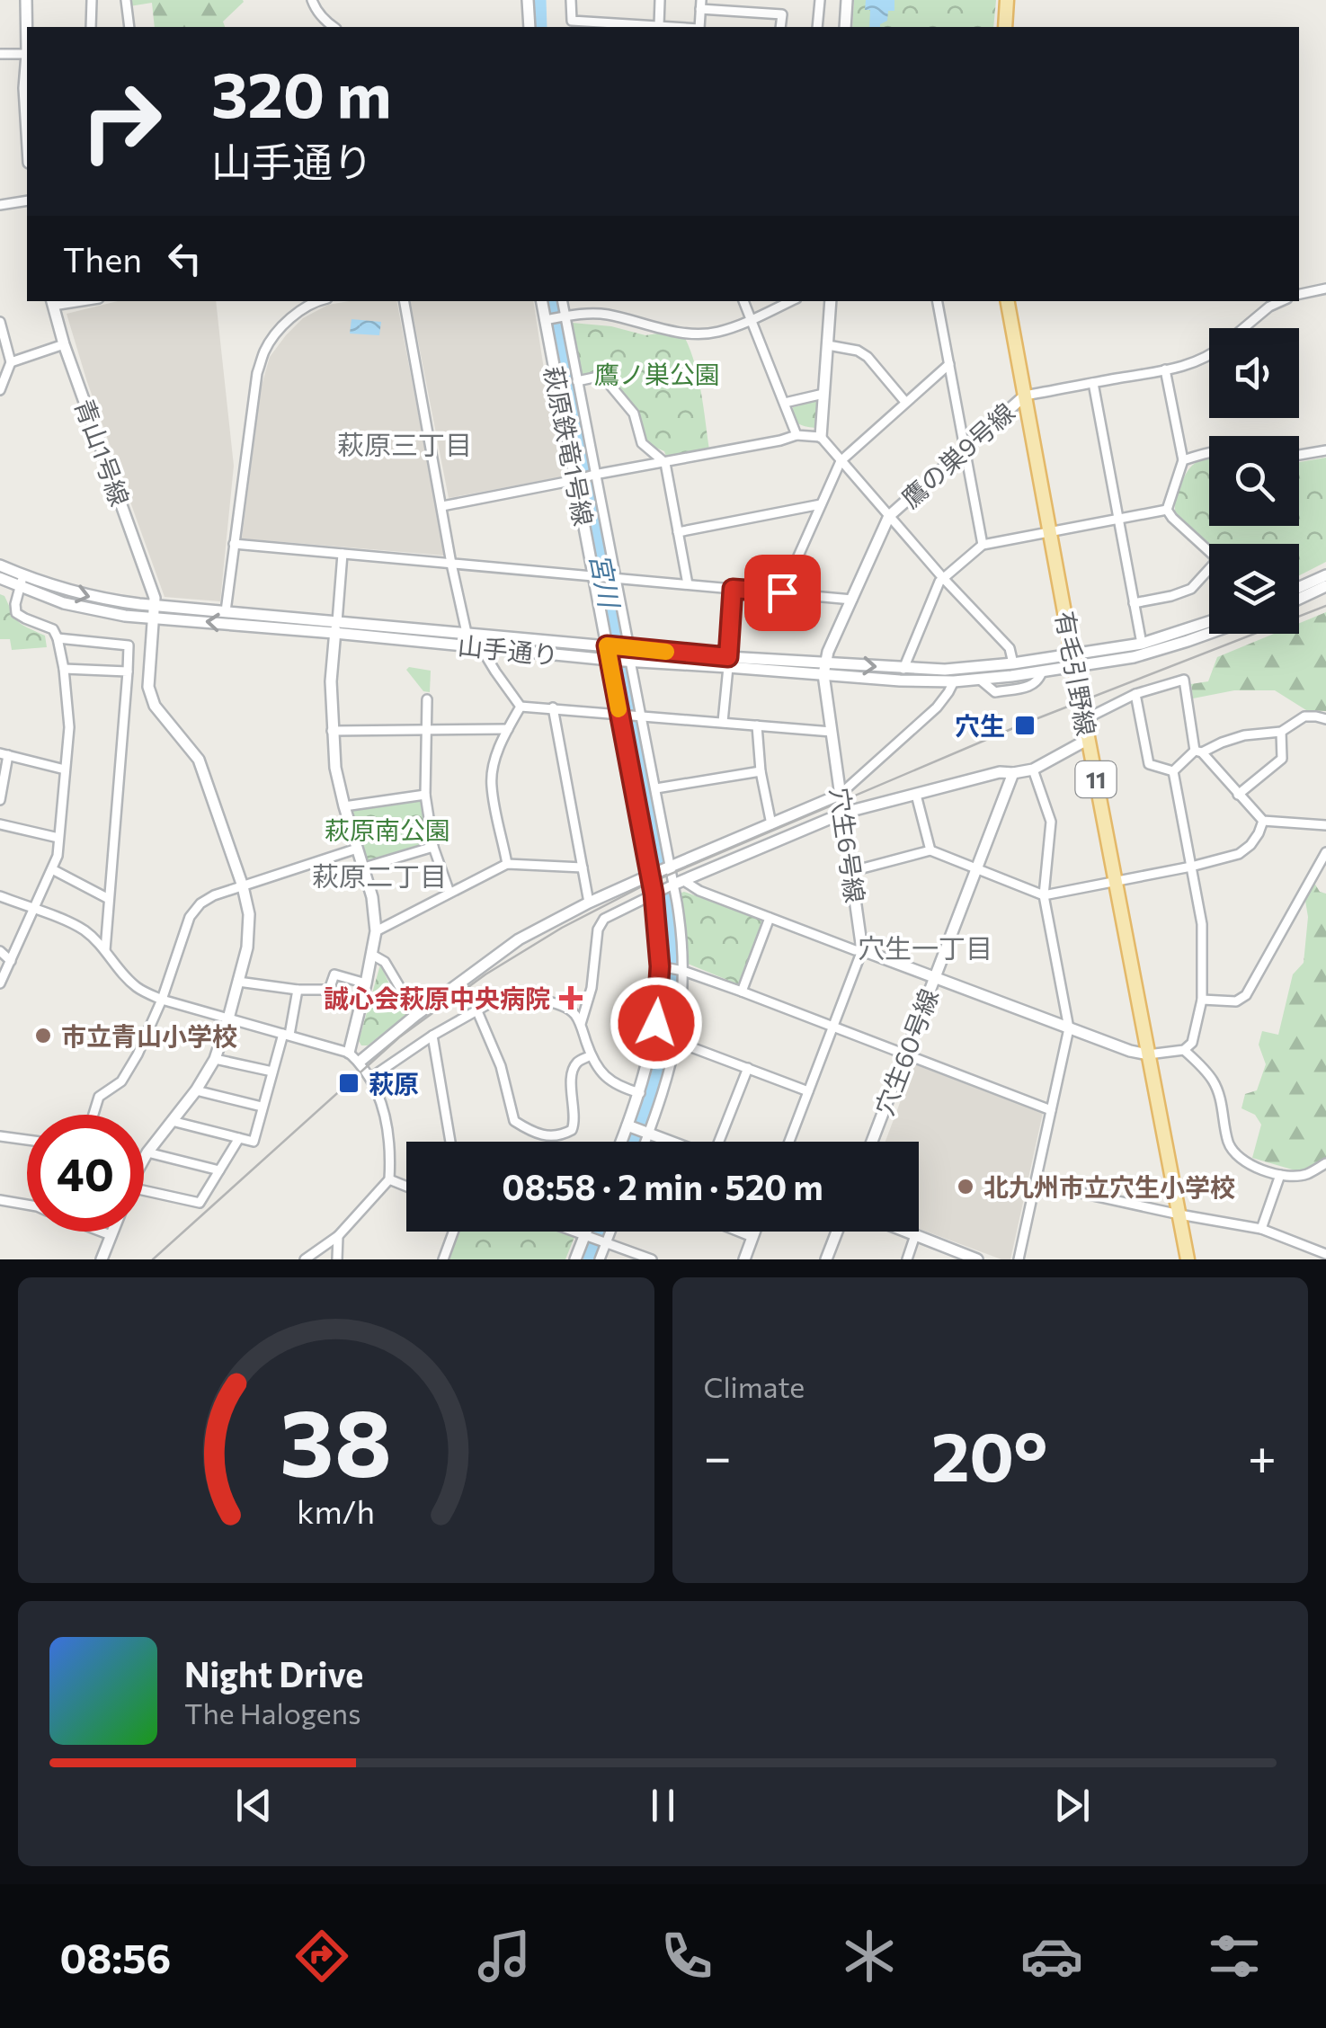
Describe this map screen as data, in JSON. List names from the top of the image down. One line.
{"streets":{"main road":["有毛引野線","11"],"street":["萩原鉄竜1号線","青山1号線","鷹の巣9号線","山手通り","穴生6号線","穴生60号線"]},"crossings":[["萩原鉄竜1号線","山手通り"],["青山1号線","山手通り"],["鷹の巣9号線","山手通り"],["鷹の巣9号線","有毛引野線"],["鷹の巣9号線","穴生6号線"],["山手通り","有毛引野線"],["山手通り","穴生6号線"]],"districts":["萩原三丁目","萩原二丁目","穴生一丁目"],"water":["宮川"],"parks":["鷹ノ巣公園","萩原南公園"],"places":{"transit":["穴生","萩原"],"health":["誠心会萩原中央病院"],"other":["市立青山小学校","北九州市立穴生小学校"]},"page":{"turn":["320 m","山手通り"],"then":"Then","limit":"40","trip":"08:58 · 2 min · 520 m","tile":"Climate","heat":["−","20°","+"],"song":["Night Drive","The Halogens"],"tabs":"08:56","gauge":["38","km/h"]}}
